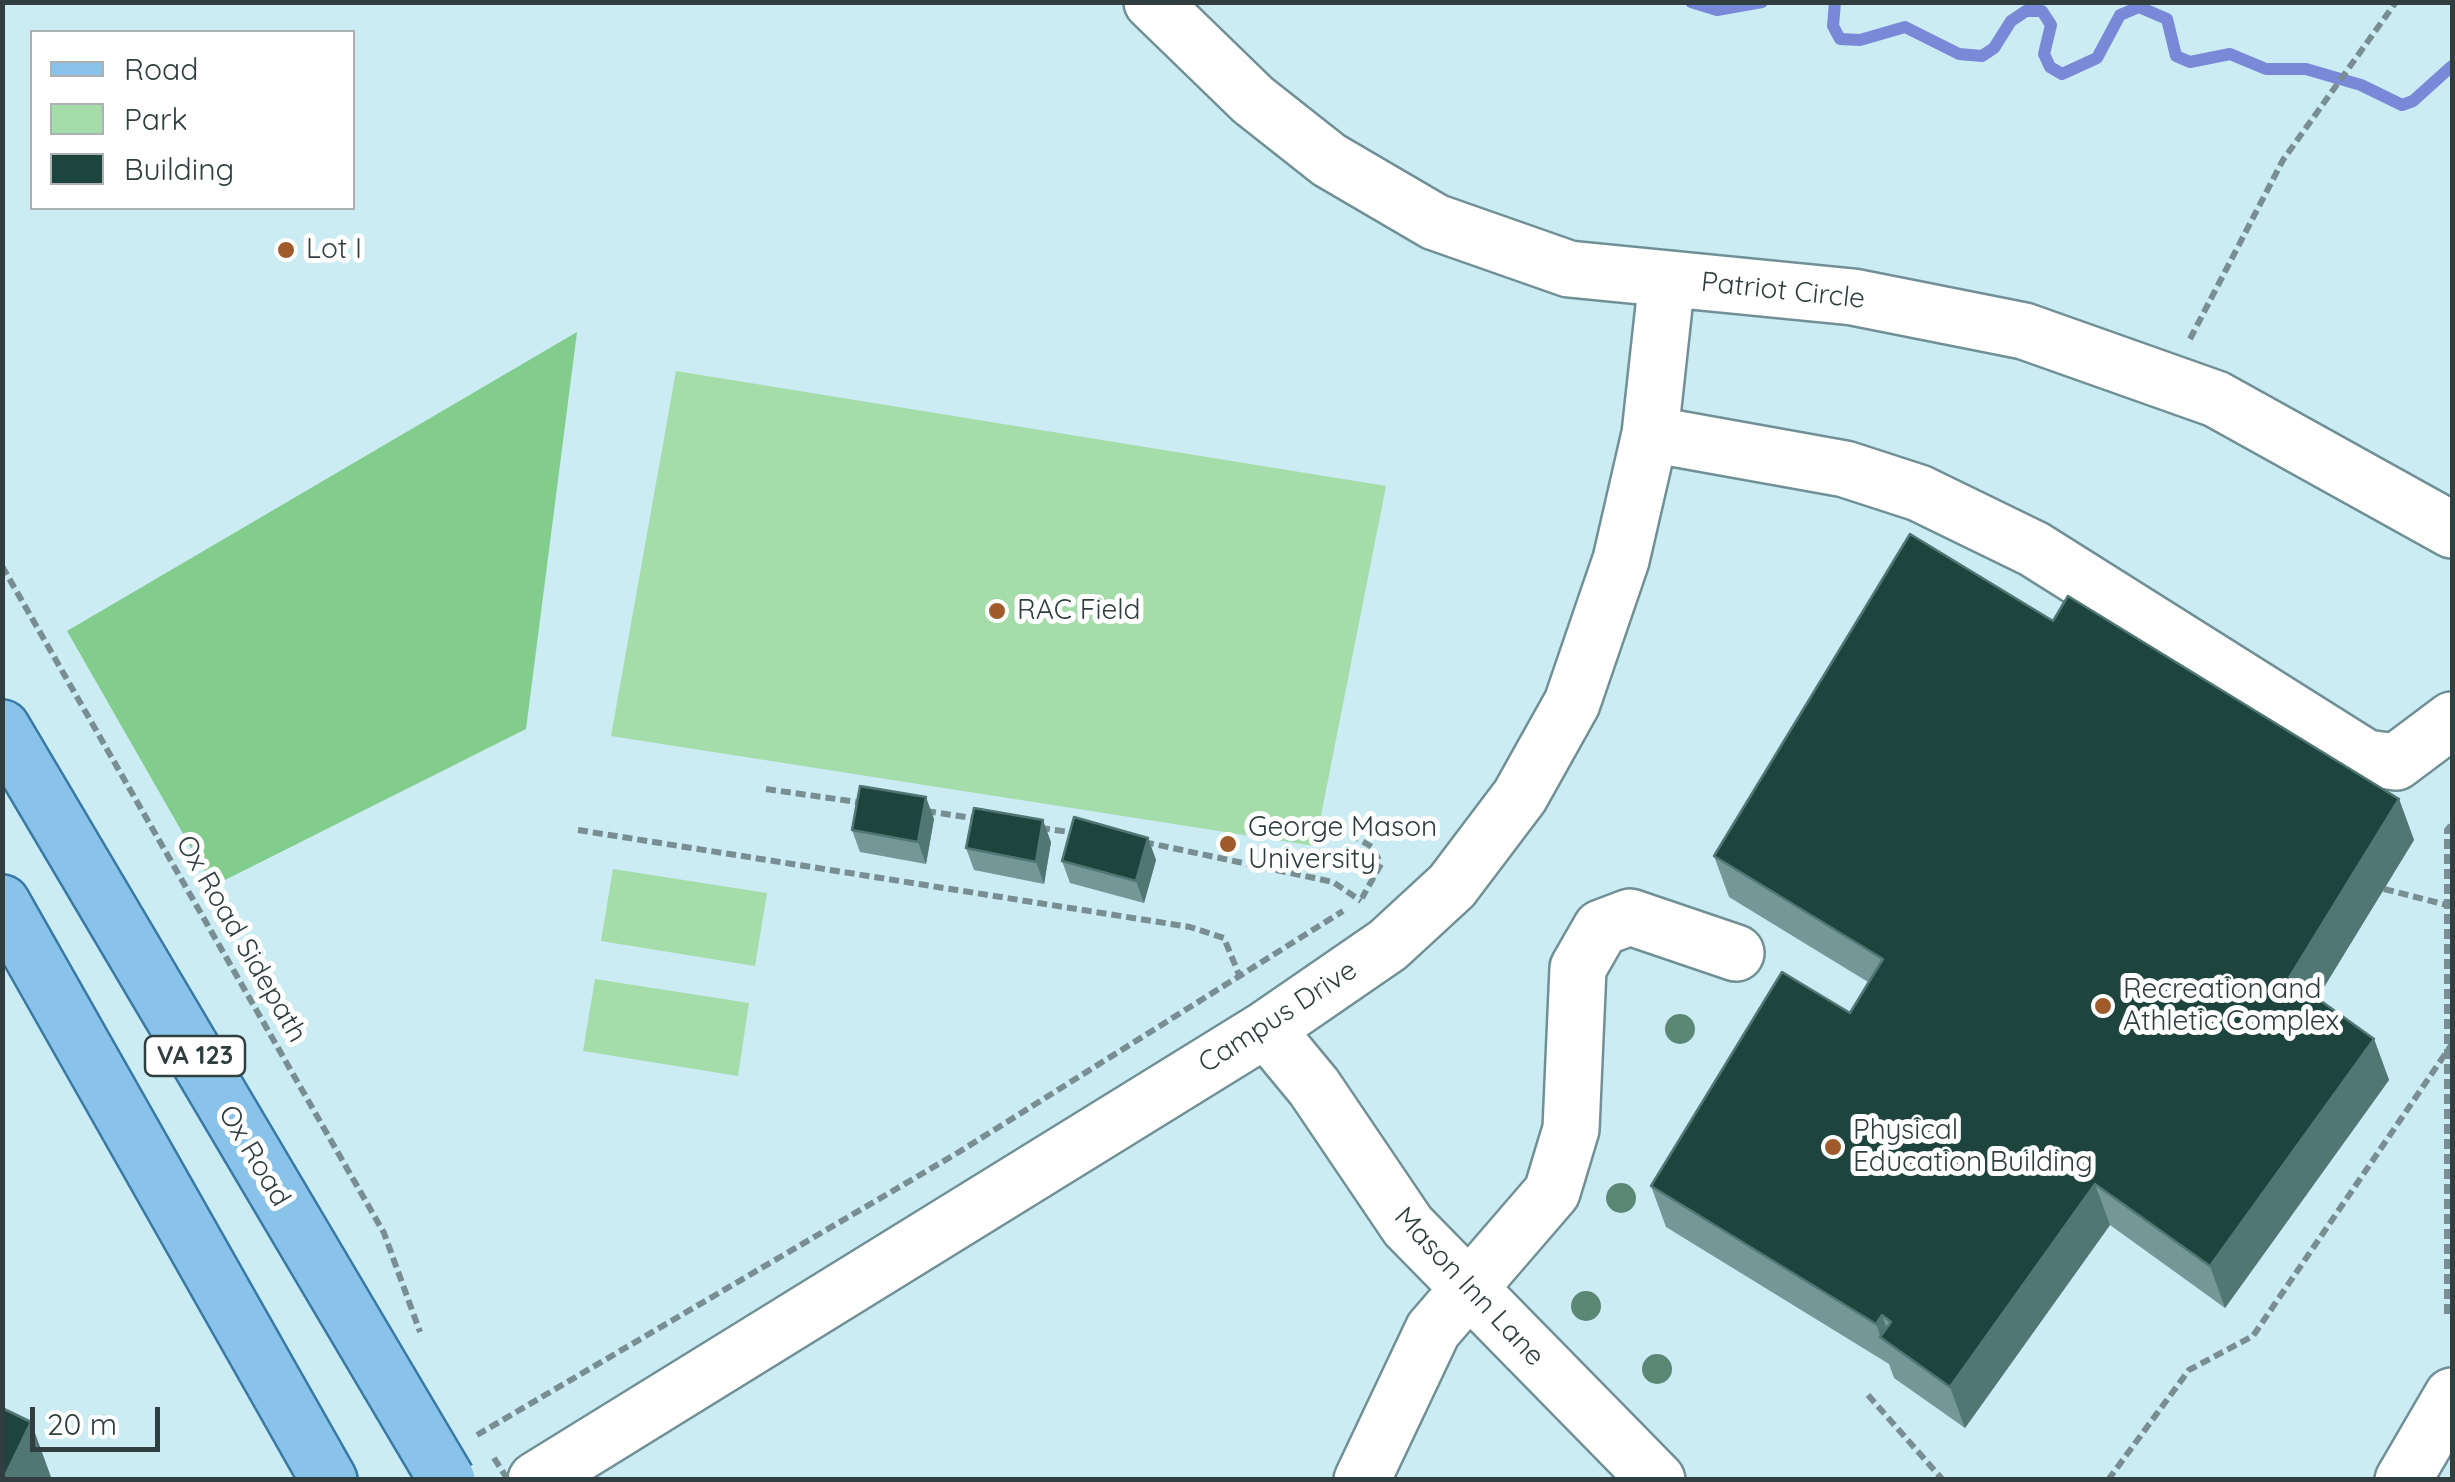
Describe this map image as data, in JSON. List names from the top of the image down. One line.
{"streets":{"main road":["VA 123","Ox Road"],"street":["Patriot Circle","Campus Drive","Mason Inn Lane"],"path":["Ox Road Sidepath"]},"crossings":[["Patriot Circle","Campus Drive"],["Campus Drive","Mason Inn Lane"]],"places":["Lot I","RAC Field","George Mason University","Recreation and Athletic Complex","Physical Education Building"],"legend":["Road","Park","Building"],"scale_bar":"20 m"}
